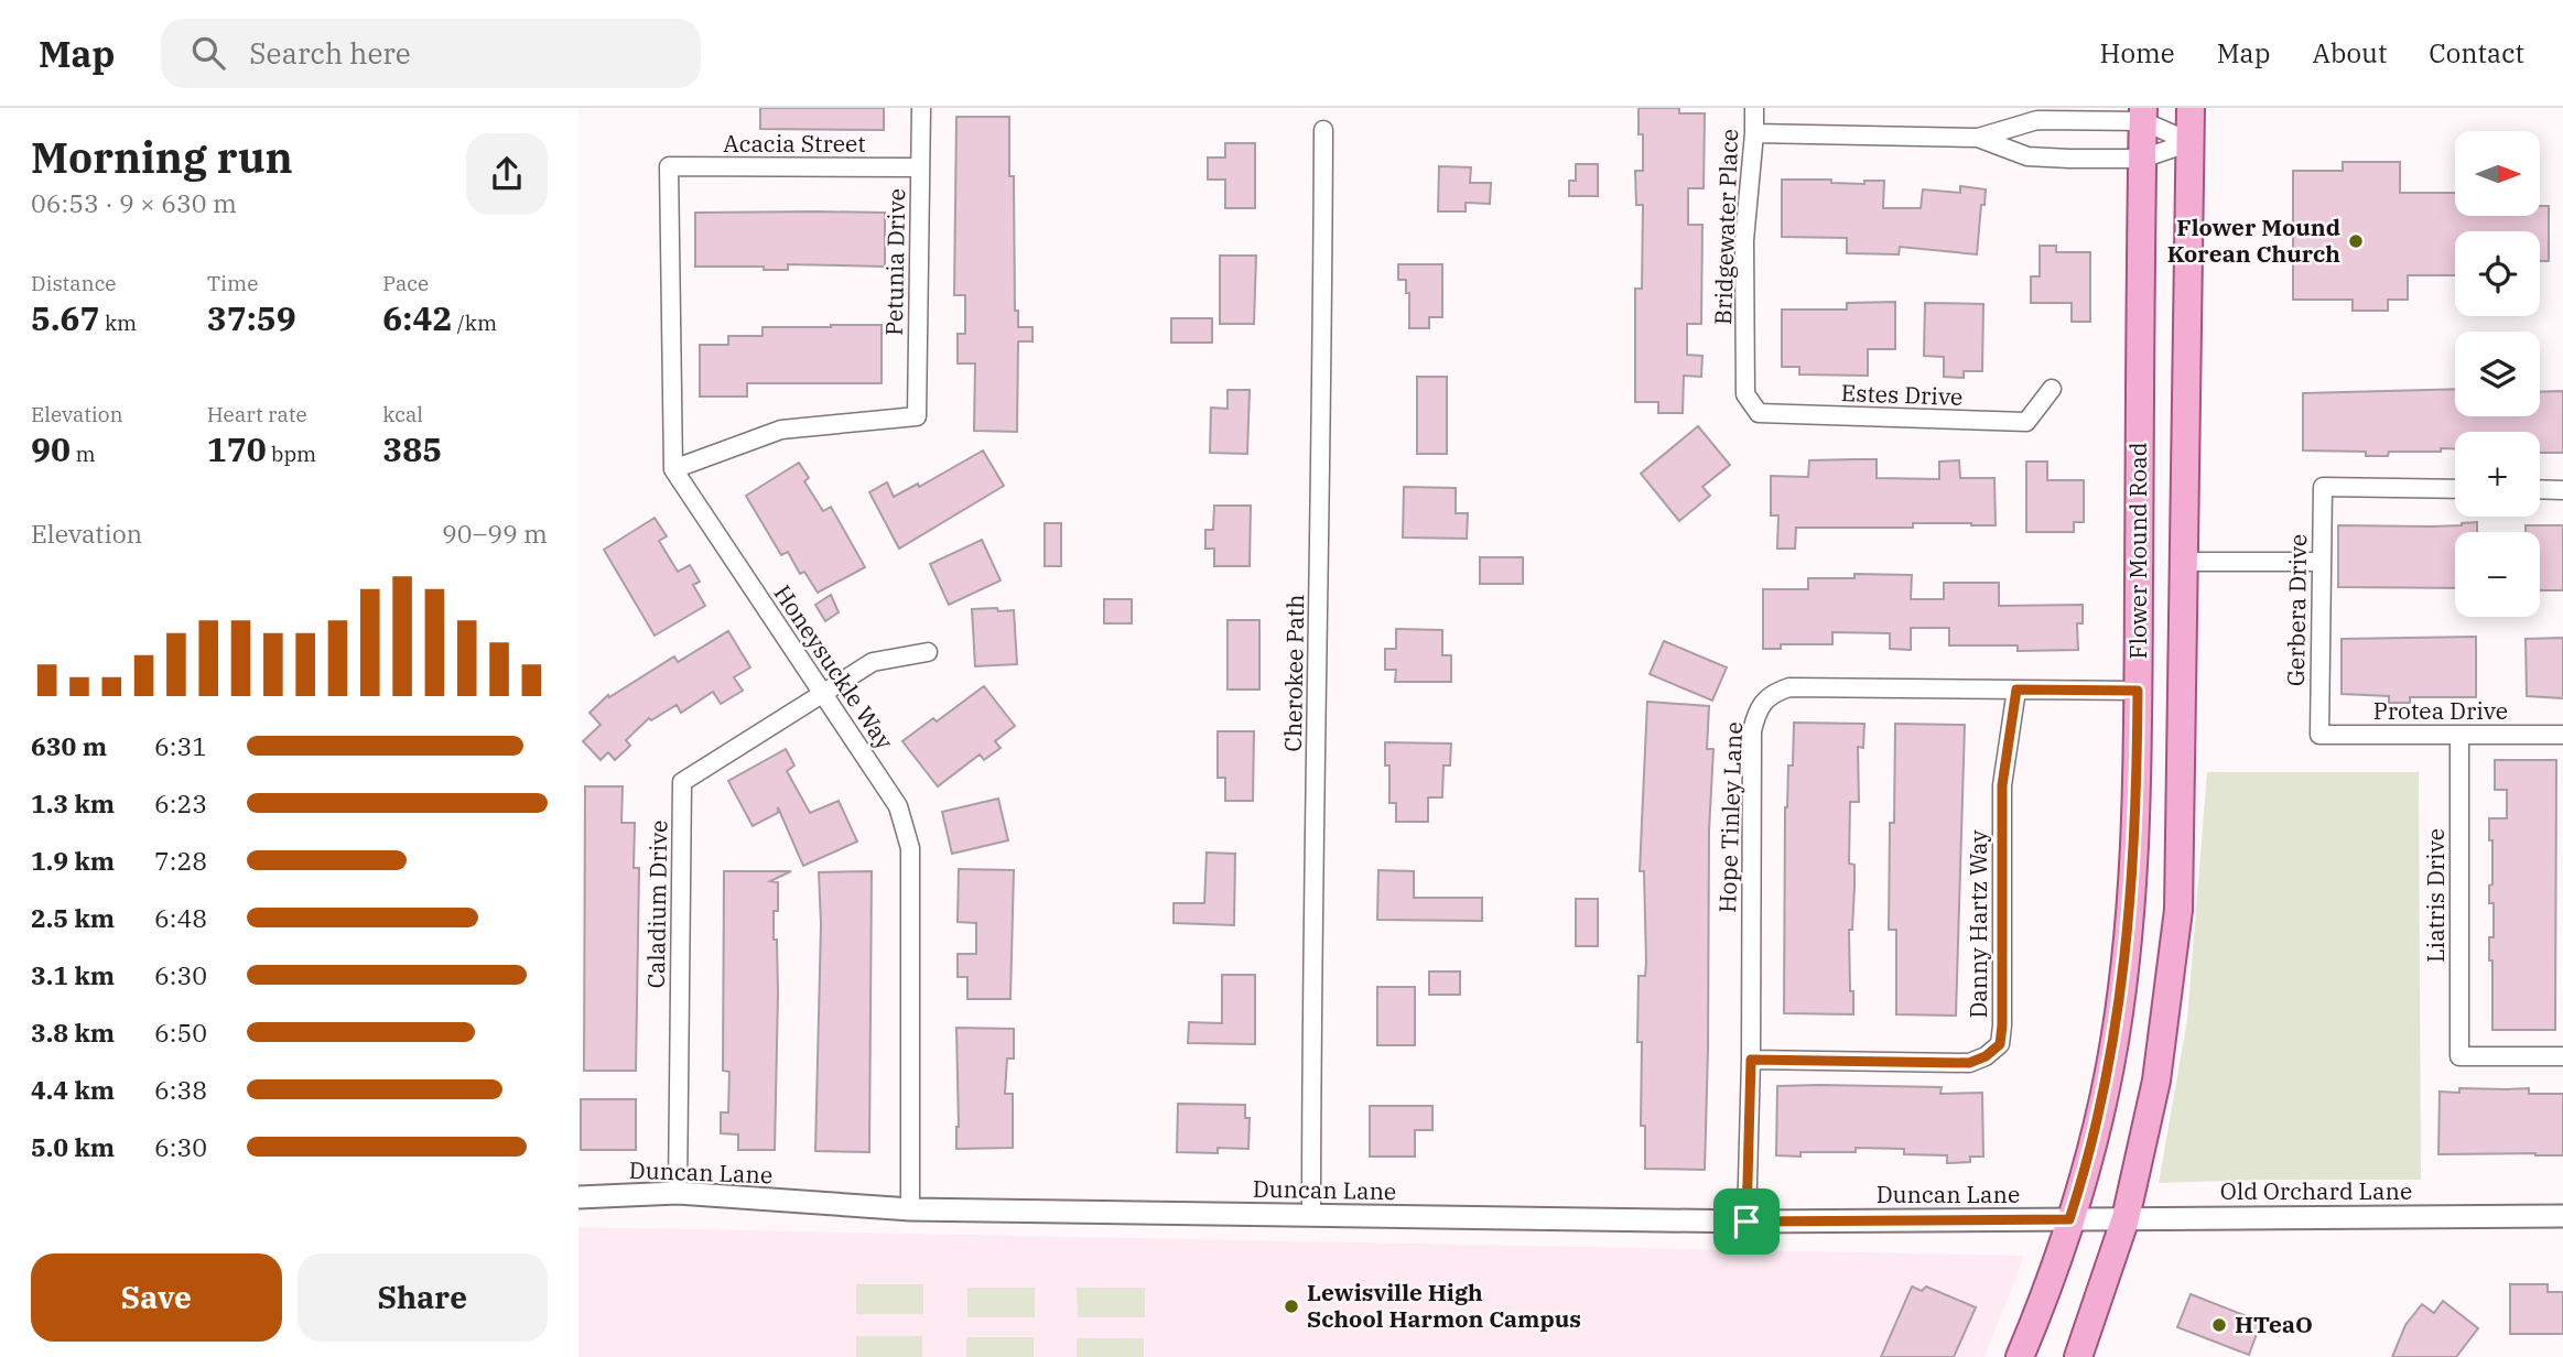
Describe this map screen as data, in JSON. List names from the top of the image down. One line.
{"streets":{"main road":["Flower Mound Road"],"street":["Acacia Street","Bridgewater Place","Petunia Drive","Estes Drive","Gerbera Drive","Honeysuckle Way","Cherokee Path","Protea Drive","Hope Tinley Lane","Liatris Drive","Caladium Drive","Danny Hartz Way","Duncan Lane","Old Orchard Lane"]},"crossings":[["Acacia Street","Petunia Drive"],["Acacia Street","Honeysuckle Way"],["Bridgewater Place","Estes Drive"],["Petunia Drive","Honeysuckle Way"],["Flower Mound Road","Hope Tinley Lane"],["Flower Mound Road","Duncan Lane"],["Flower Mound Road","Old Orchard Lane"],["Gerbera Drive","Protea Drive"],["Honeysuckle Way","Caladium Drive"],["Honeysuckle Way","Duncan Lane"],["Cherokee Path","Duncan Lane"],["Protea Drive","Liatris Drive"],["Hope Tinley Lane","Danny Hartz Way"],["Hope Tinley Lane","Duncan Lane"],["Caladium Drive","Duncan Lane"],["Duncan Lane","Old Orchard Lane"]],"places":["Flower Mound Korean Church","Lewisville High School Harmon Campus","HTeaO"],"north":"right","page":{"header":"Map","search":"Search here","nav":["Home","Map","About","Contact"],"heading":["Morning run","06:53 · 9 × 630 m"],"map_buttons":["+","−"],"stats":[["Distance","5.67 km"],["Time","37:59"],["Pace","6:42 /km"],["Elevation","90 m"],["Heart rate","170 bpm"],["kcal","385"]],"chart":["Elevation","90–99 m"],"list":[{"name":"630 m","note":"6:31"},{"name":"1.3 km","note":"6:23"},{"name":"1.9 km","note":"7:28"},{"name":"2.5 km","note":"6:48"},{"name":"3.1 km","note":"6:30"},{"name":"3.8 km","note":"6:50"},{"name":"4.4 km","note":"6:38"},{"name":"5.0 km","note":"6:30"}],"buttons":["Save","Share"]}}
